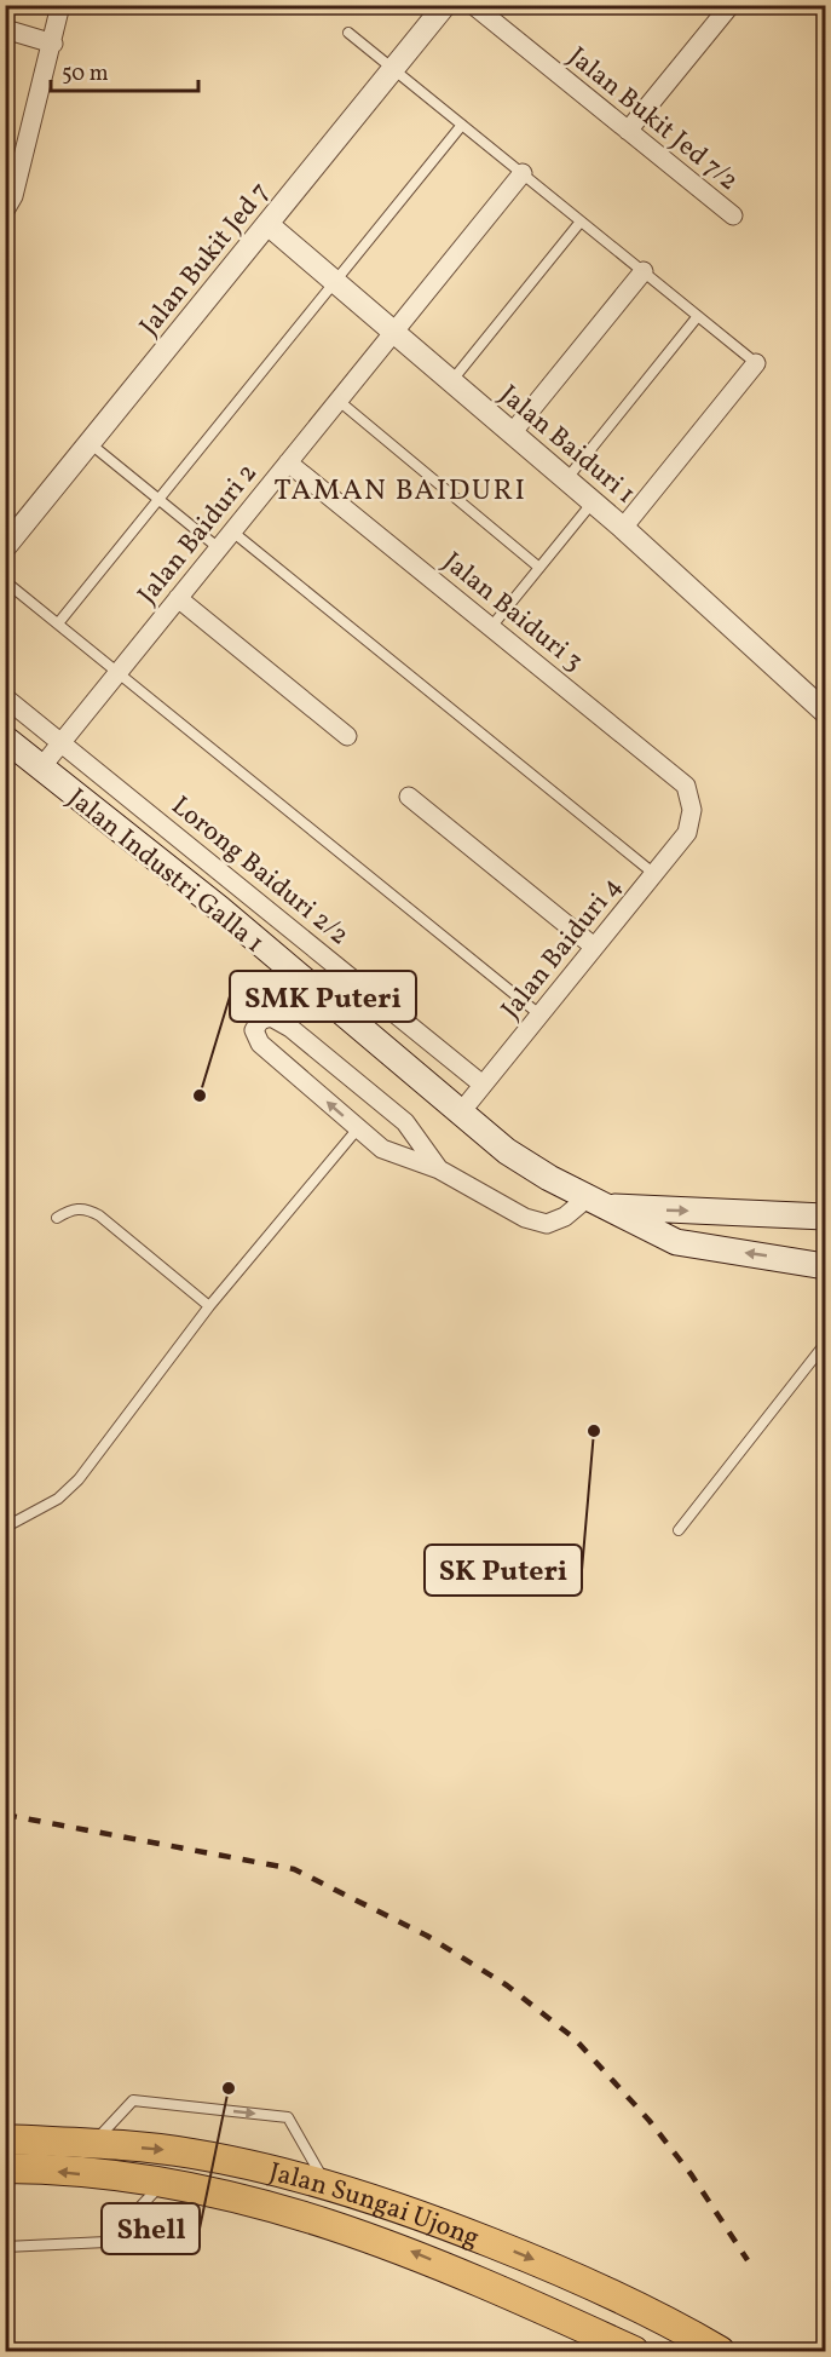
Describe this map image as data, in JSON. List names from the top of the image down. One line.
{"streets":{"highway":["Jalan Sungai Ujong"],"main road":["Jalan Industri Galla 1"],"street":["Jalan Bukit Jed 7/2","Jalan Bukit Jed 7","Jalan Baiduri 1","Jalan Baiduri 2","Jalan Baiduri 3","Lorong Baiduri 2/2","Jalan Baiduri 4"]},"crossings":[["Jalan Bukit Jed 7","Jalan Baiduri 1"],["Jalan Baiduri 1","Jalan Baiduri 2"],["Jalan Baiduri 2","Jalan Baiduri 3"],["Jalan Baiduri 2","Jalan Industri Galla 1"],["Jalan Baiduri 2","Lorong Baiduri 2/2"],["Jalan Baiduri 3","Jalan Baiduri 4"],["Jalan Industri Galla 1","Jalan Baiduri 4"],["Lorong Baiduri 2/2","Jalan Baiduri 4"]],"districts":["TAMAN BAIDURI"],"places":["SMK Puteri","SK Puteri","Shell"],"scale_bar":"50 m"}
